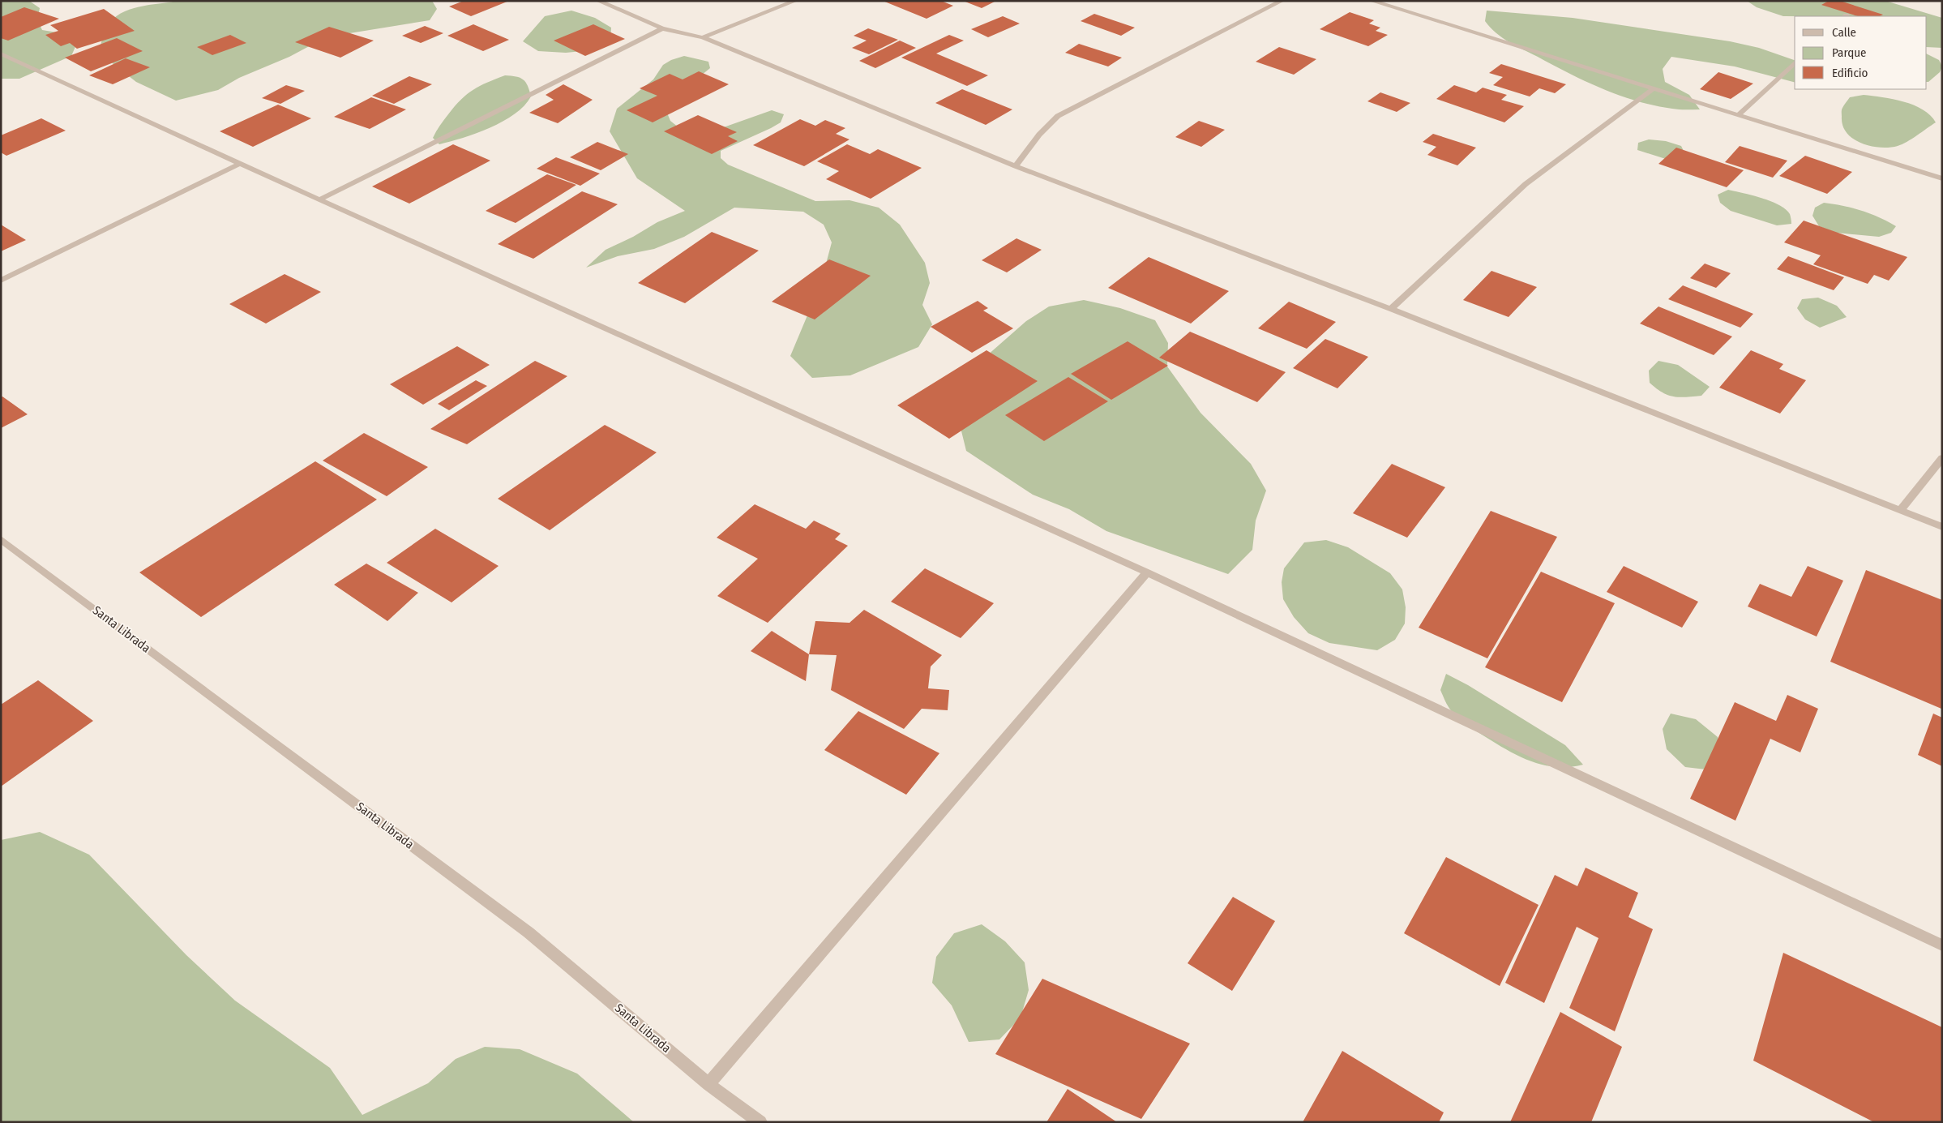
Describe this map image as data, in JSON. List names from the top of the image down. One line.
{"streets":{"street":["Santa Librada"]},"legend":["Calle","Parque","Edificio"]}
